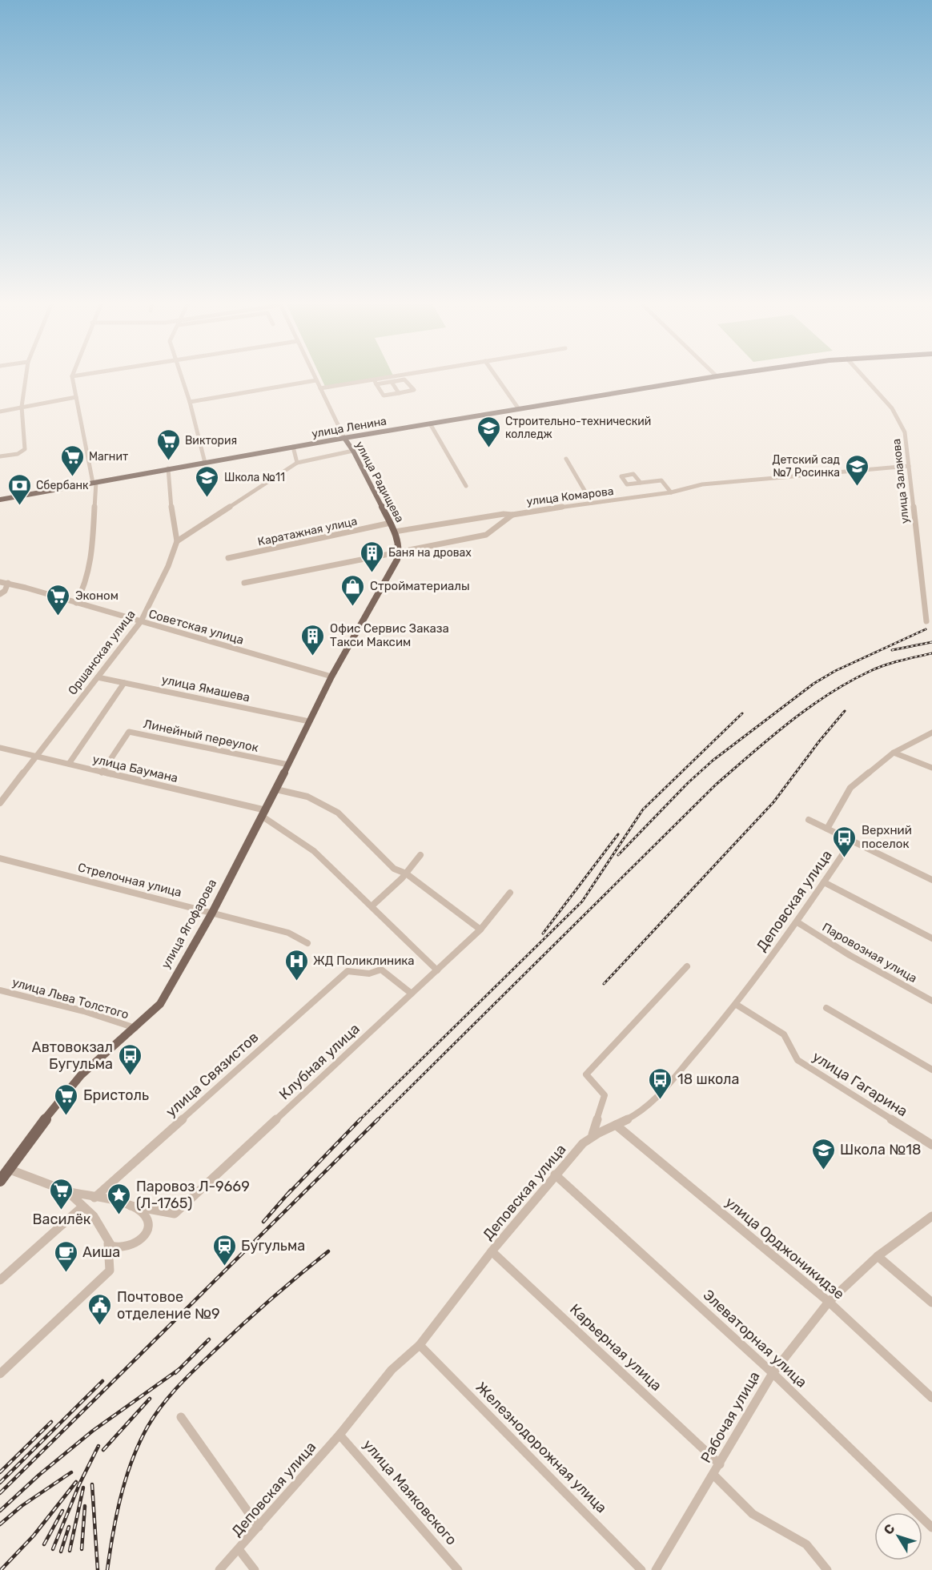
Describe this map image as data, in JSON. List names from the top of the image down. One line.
{"streets":{"main road":["улица Ленина","улица Радищева","улица Ягофарова"],"street":["улица Залакова","улица Комарова","Каратажная улица","Советская улица","Оршанская улица","улица Ямашева","Линейный переулок","улица Баумана","Стрелочная улица","Деповская улица","Паровозная улица","улица Льва Толстого","Клубная улица","улица Связистов","улица Гагарина","улица Орджоникидзе","Элеваторная улица","Карьерная улица","Рабочая улица","Железнодорожная улица","улица Маяковского"]},"crossings":[["улица Ленина","улица Радищева"],["улица Залакова","улица Комарова"],["улица Радищева","улица Комарова"],["улица Радищева","Каратажная улица"],["улица Радищева","улица Ягофарова"],["улица Комарова","улица Ягофарова"],["Советская улица","Оршанская улица"],["Советская улица","улица Ягофарова"],["Оршанская улица","улица Ямашева"],["Оршанская улица","улица Баумана"],["улица Ямашева","улица Ягофарова"],["Линейный переулок","улица Баумана"],["Линейный переулок","улица Ягофарова"],["улица Баумана","улица Ягофарова"],["Стрелочная улица","улица Ягофарова"],["Деповская улица","Паровозная улица"],["Деповская улица","улица Гагарина"],["Деповская улица","улица Орджоникидзе"],["Деповская улица","Элеваторная улица"],["Деповская улица","Карьерная улица"],["Деповская улица","Железнодорожная улица"],["Деповская улица","улица Маяковского"],["улица Ягофарова","улица Льва Толстого"],["Клубная улица","улица Связистов"],["улица Орджоникидзе","Рабочая улица"],["Элеваторная улица","Рабочая улица"],["Карьерная улица","Рабочая улица"]],"places":{"school or university":["Строительно-технический колледж","Детский сад №7 Росинка","Школа №11","Школа №18"],"supermarket":["Виктория","Магнит","Эконом","Бристоль","Василёк"],"bank":["Сбербанк"],"building":["Баня на дровах","Офис Сервис Заказа Такси Максим"],"shop":["Стройматериалы"],"bus stop":["Верхний поселок","Автовокзал Бугульма","18 школа"],"hospital":["ЖД Поликлиника"],"place":["Паровоз Л-9669 (Л-1765)"],"station":["Бугульма"],"cafe":["Аиша"],"public building":["Почтовое отделение №9"]},"north":"top left"}
